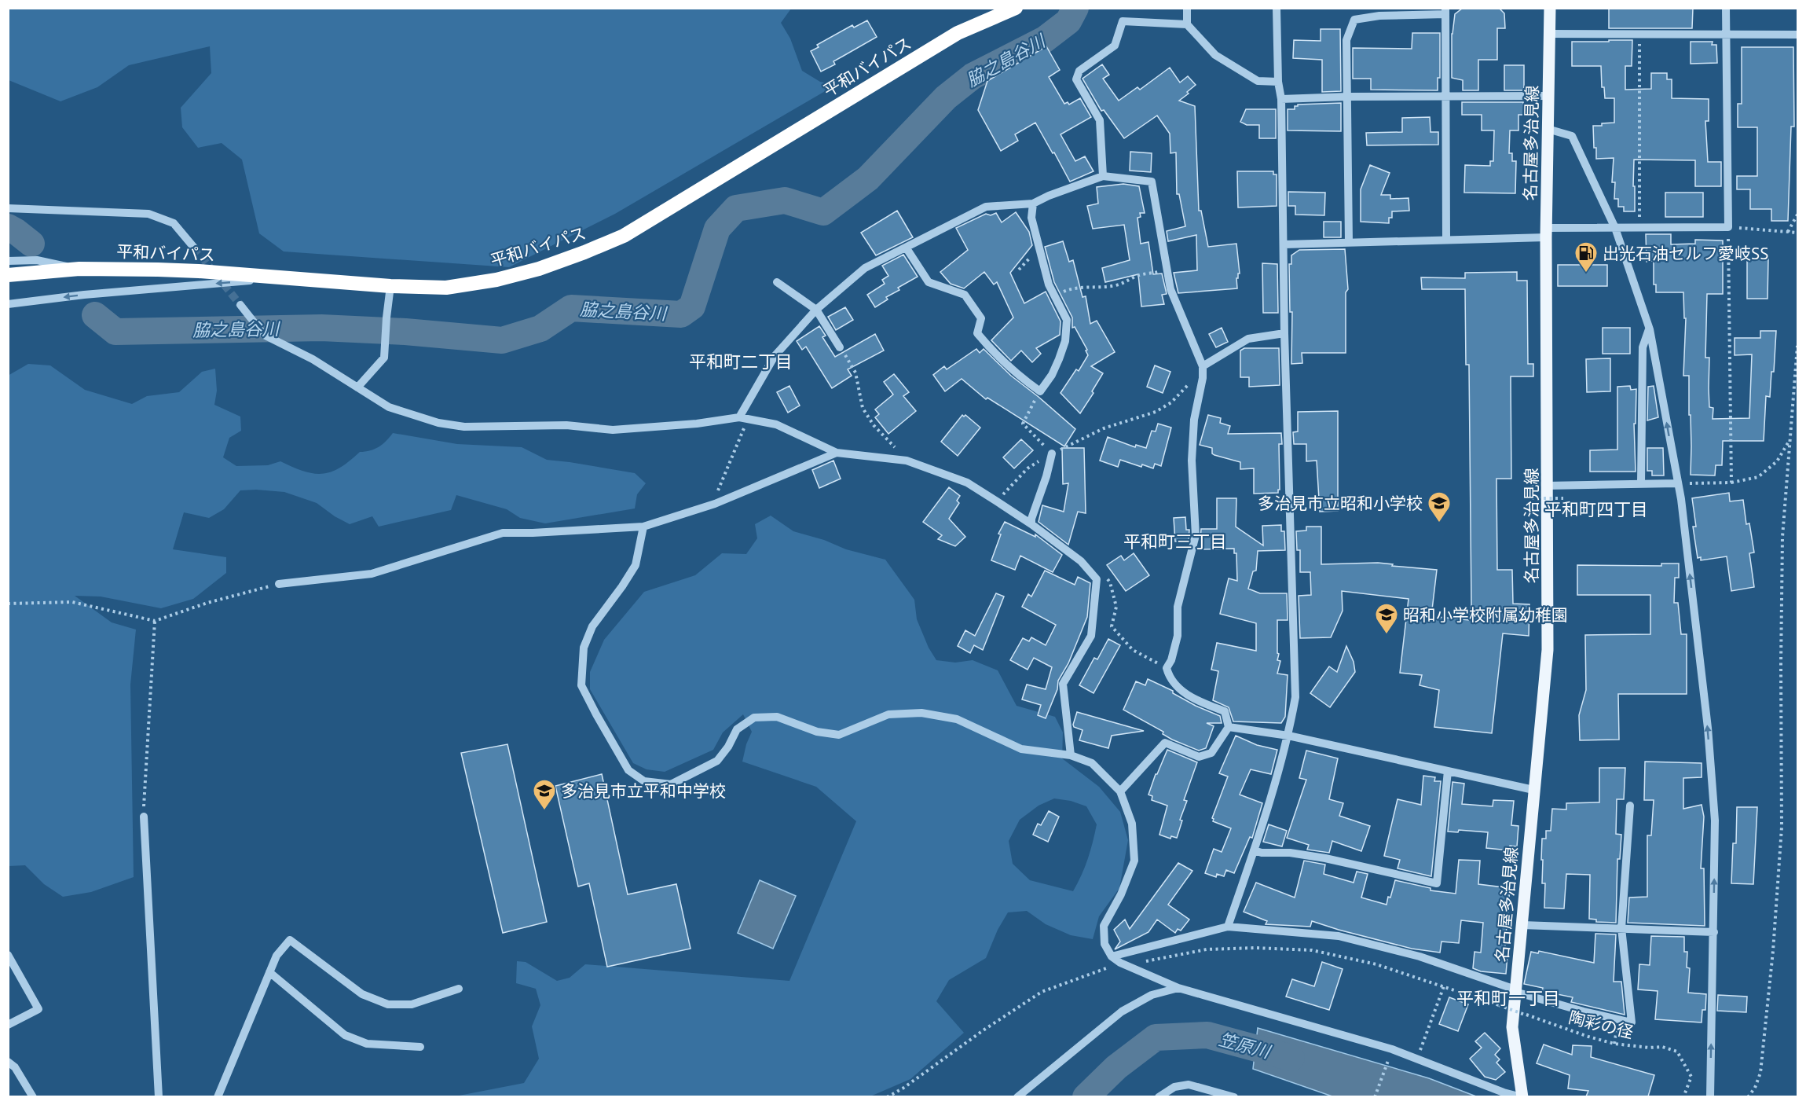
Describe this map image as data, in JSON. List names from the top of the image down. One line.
{"streets":{"highway":["平和バイパス"],"main road":["名古屋多治見線"],"path":["陶彩の径"]},"districts":["平和町二丁目","平和町四丁目","平和町三丁目","平和町一丁目"],"water":["脇之島谷川","笠原川"],"places":{"fuel station":["出光石油セルフ愛岐SS"],"school or university":["多治見市立昭和小学校","昭和小学校附属幼稚園","多治見市立平和中学校"]}}
